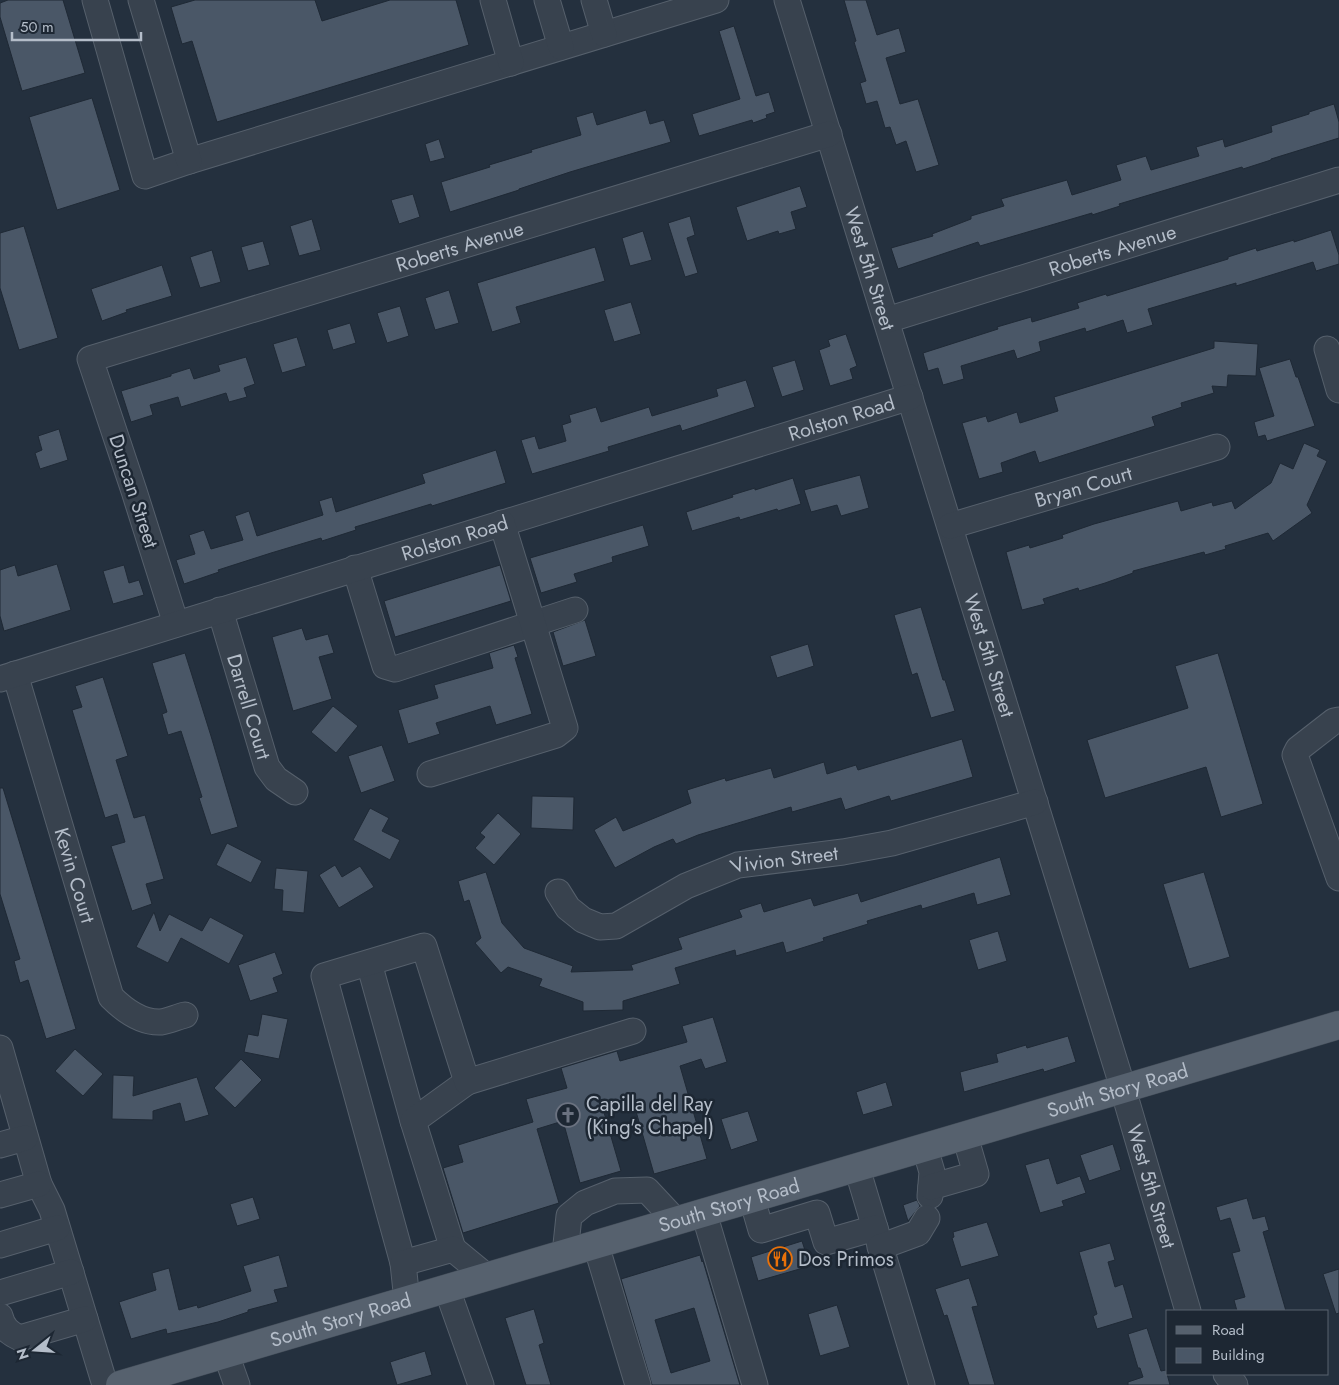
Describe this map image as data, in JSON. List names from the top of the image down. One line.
{"streets":{"main road":["South Story Road"],"street":["Roberts Avenue","West 5th Street","Rolston Road","Bryan Court","Duncan Street","Darrell Court","Vivion Street","Kevin Court"]},"crossings":[["Roberts Avenue","West 5th Street"],["Roberts Avenue","Duncan Street"],["West 5th Street","Rolston Road"],["West 5th Street","Bryan Court"],["West 5th Street","Vivion Street"],["West 5th Street","South Story Road"],["Rolston Road","Duncan Street"],["Rolston Road","Darrell Court"],["Rolston Road","Kevin Court"]],"places":{"church":["Capilla del Ray (King's Chapel)"],"restaurant":["Dos Primos"]},"legend":["Road","Building"],"scale_bar":"50 m","north":"left"}
